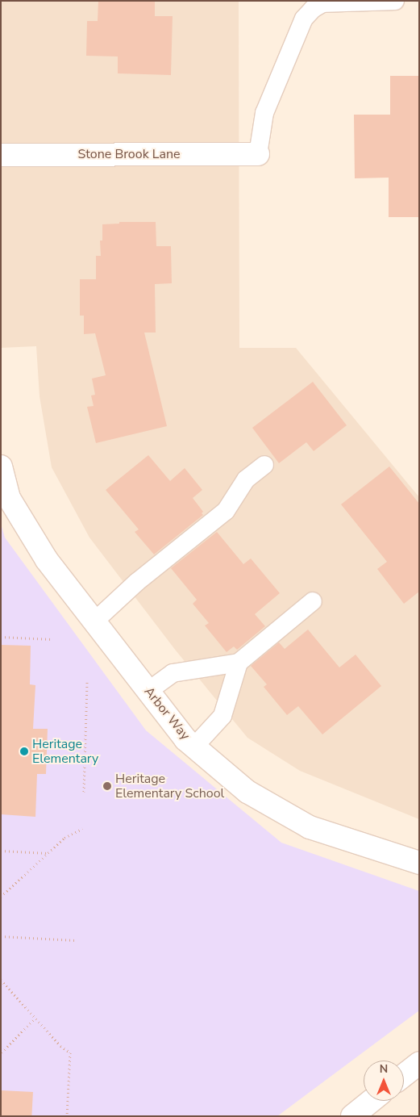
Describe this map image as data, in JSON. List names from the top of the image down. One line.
{"streets":{"street":["Stone Brook Lane","Arbor Way"]},"places":["Heritage Elementary","Heritage Elementary School"],"north":"top"}
